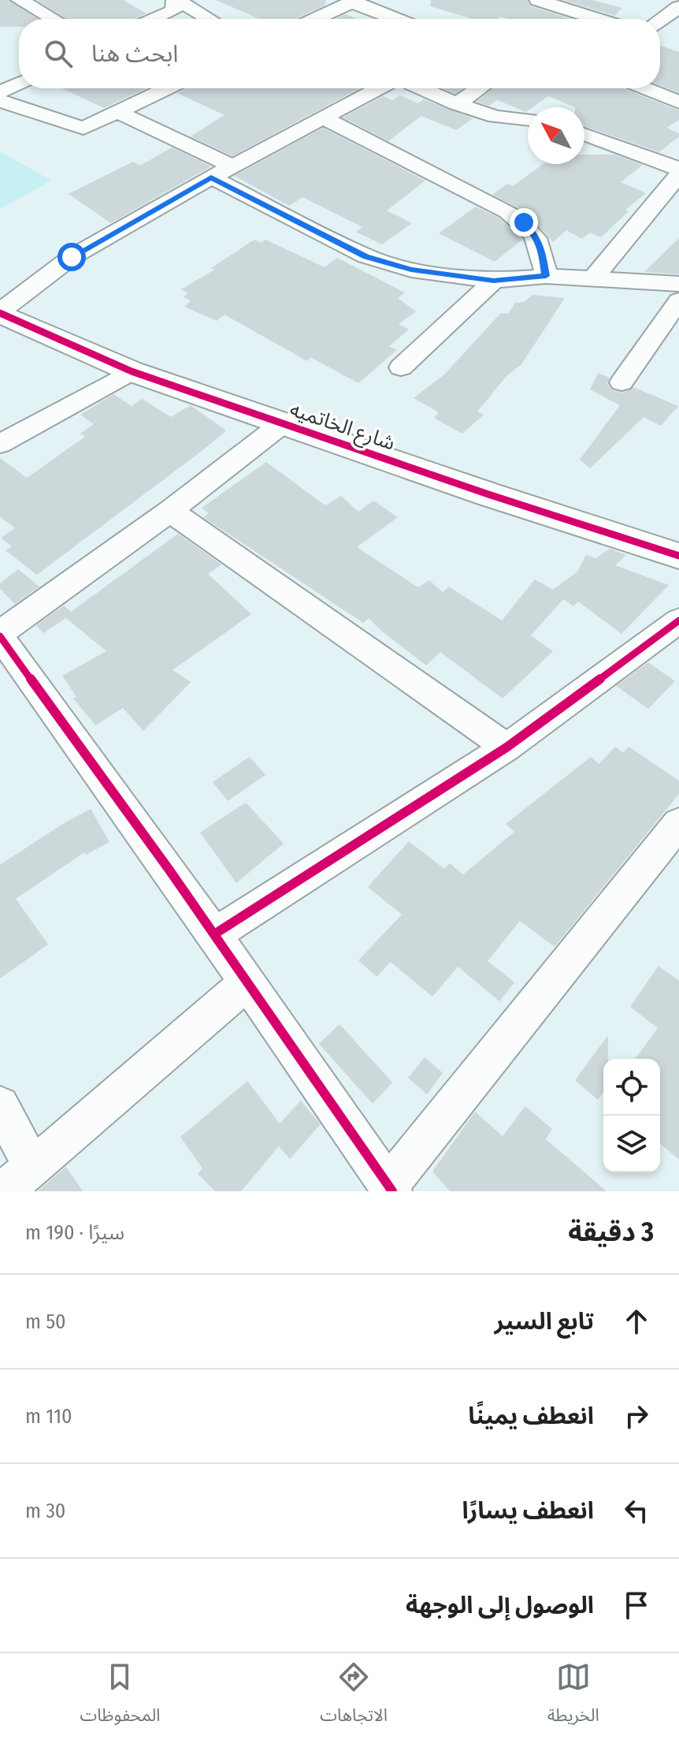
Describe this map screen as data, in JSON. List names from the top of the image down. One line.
{"streets":{"street":["شارع الخاتميه"]},"north":"top left","page":{"search":"ابحث هنا","heading":["3 دقيقة","سيرًا · 190 m"],"list":[["تابع السير","50 m"],["انعطف يمينًا","110 m"],["انعطف يسارًا","30 m"],"الوصول إلى الوجهة"],"nav":["الخريطة","الاتجاهات","المحفوظات"]}}
